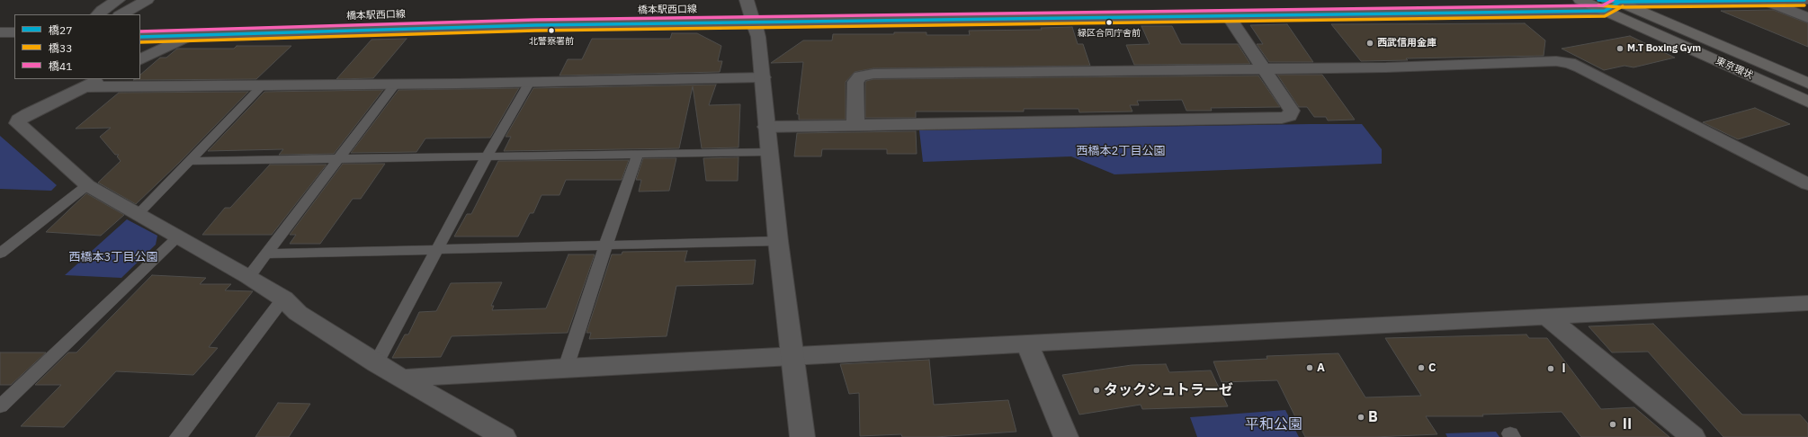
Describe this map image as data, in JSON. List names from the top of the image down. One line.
{"streets":{"highway":["東京環状"],"street":["橋本駅西口線"]},"crossings":[["橋本駅西口線","東京環状"]],"parks":["西橋本2丁目公園","西橋本3丁目公園","平和公園"],"places":["緑区合同庁舎前","北警察署前","西武信用金庫","M.T Boxing Gym","A","C","Ⅰ","タックシュトラーゼ","B","Ⅱ"],"lines":["transit line 橋27","transit line 橋41","transit line 橋33"],"legend":["橋27","橋33","橋41"]}
